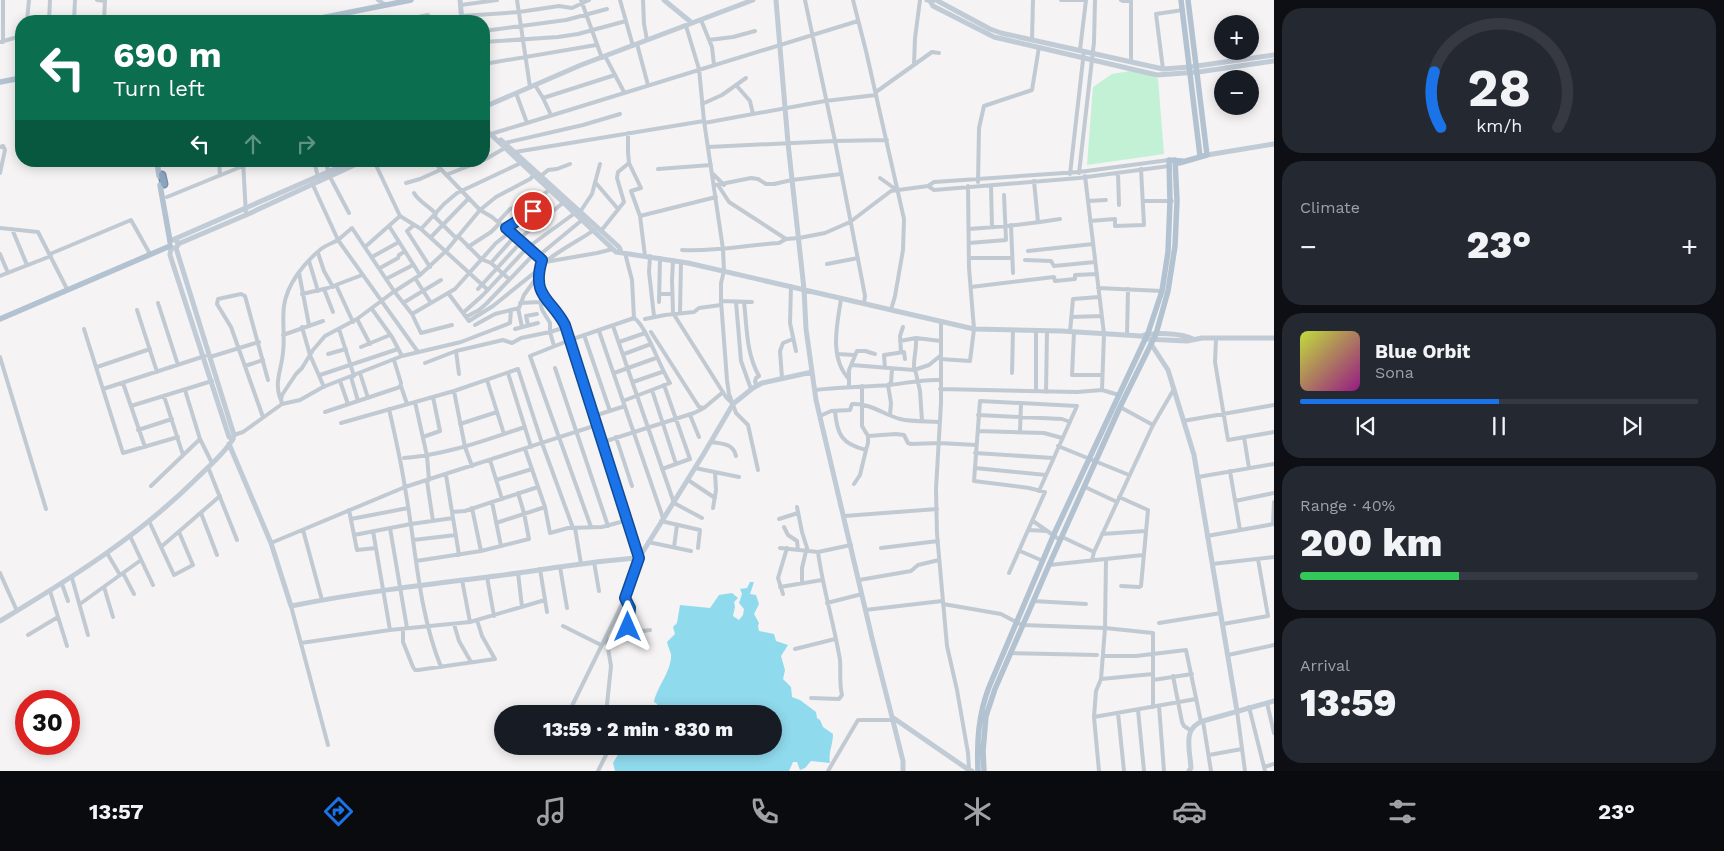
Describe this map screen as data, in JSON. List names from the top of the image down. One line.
{"page":{"map_buttons":["+","−"],"turn":["690 m","Turn left"],"tile":["Climate",["Range · 40%","200 km"],["Arrival","13:59"]],"heat":["−","23°","+"],"song":["Blue Orbit","Sona"],"limit":"30","trip":"13:59 · 2 min · 830 m","tabs":["13:57","23°"],"gauge":["28","km/h"]}}
